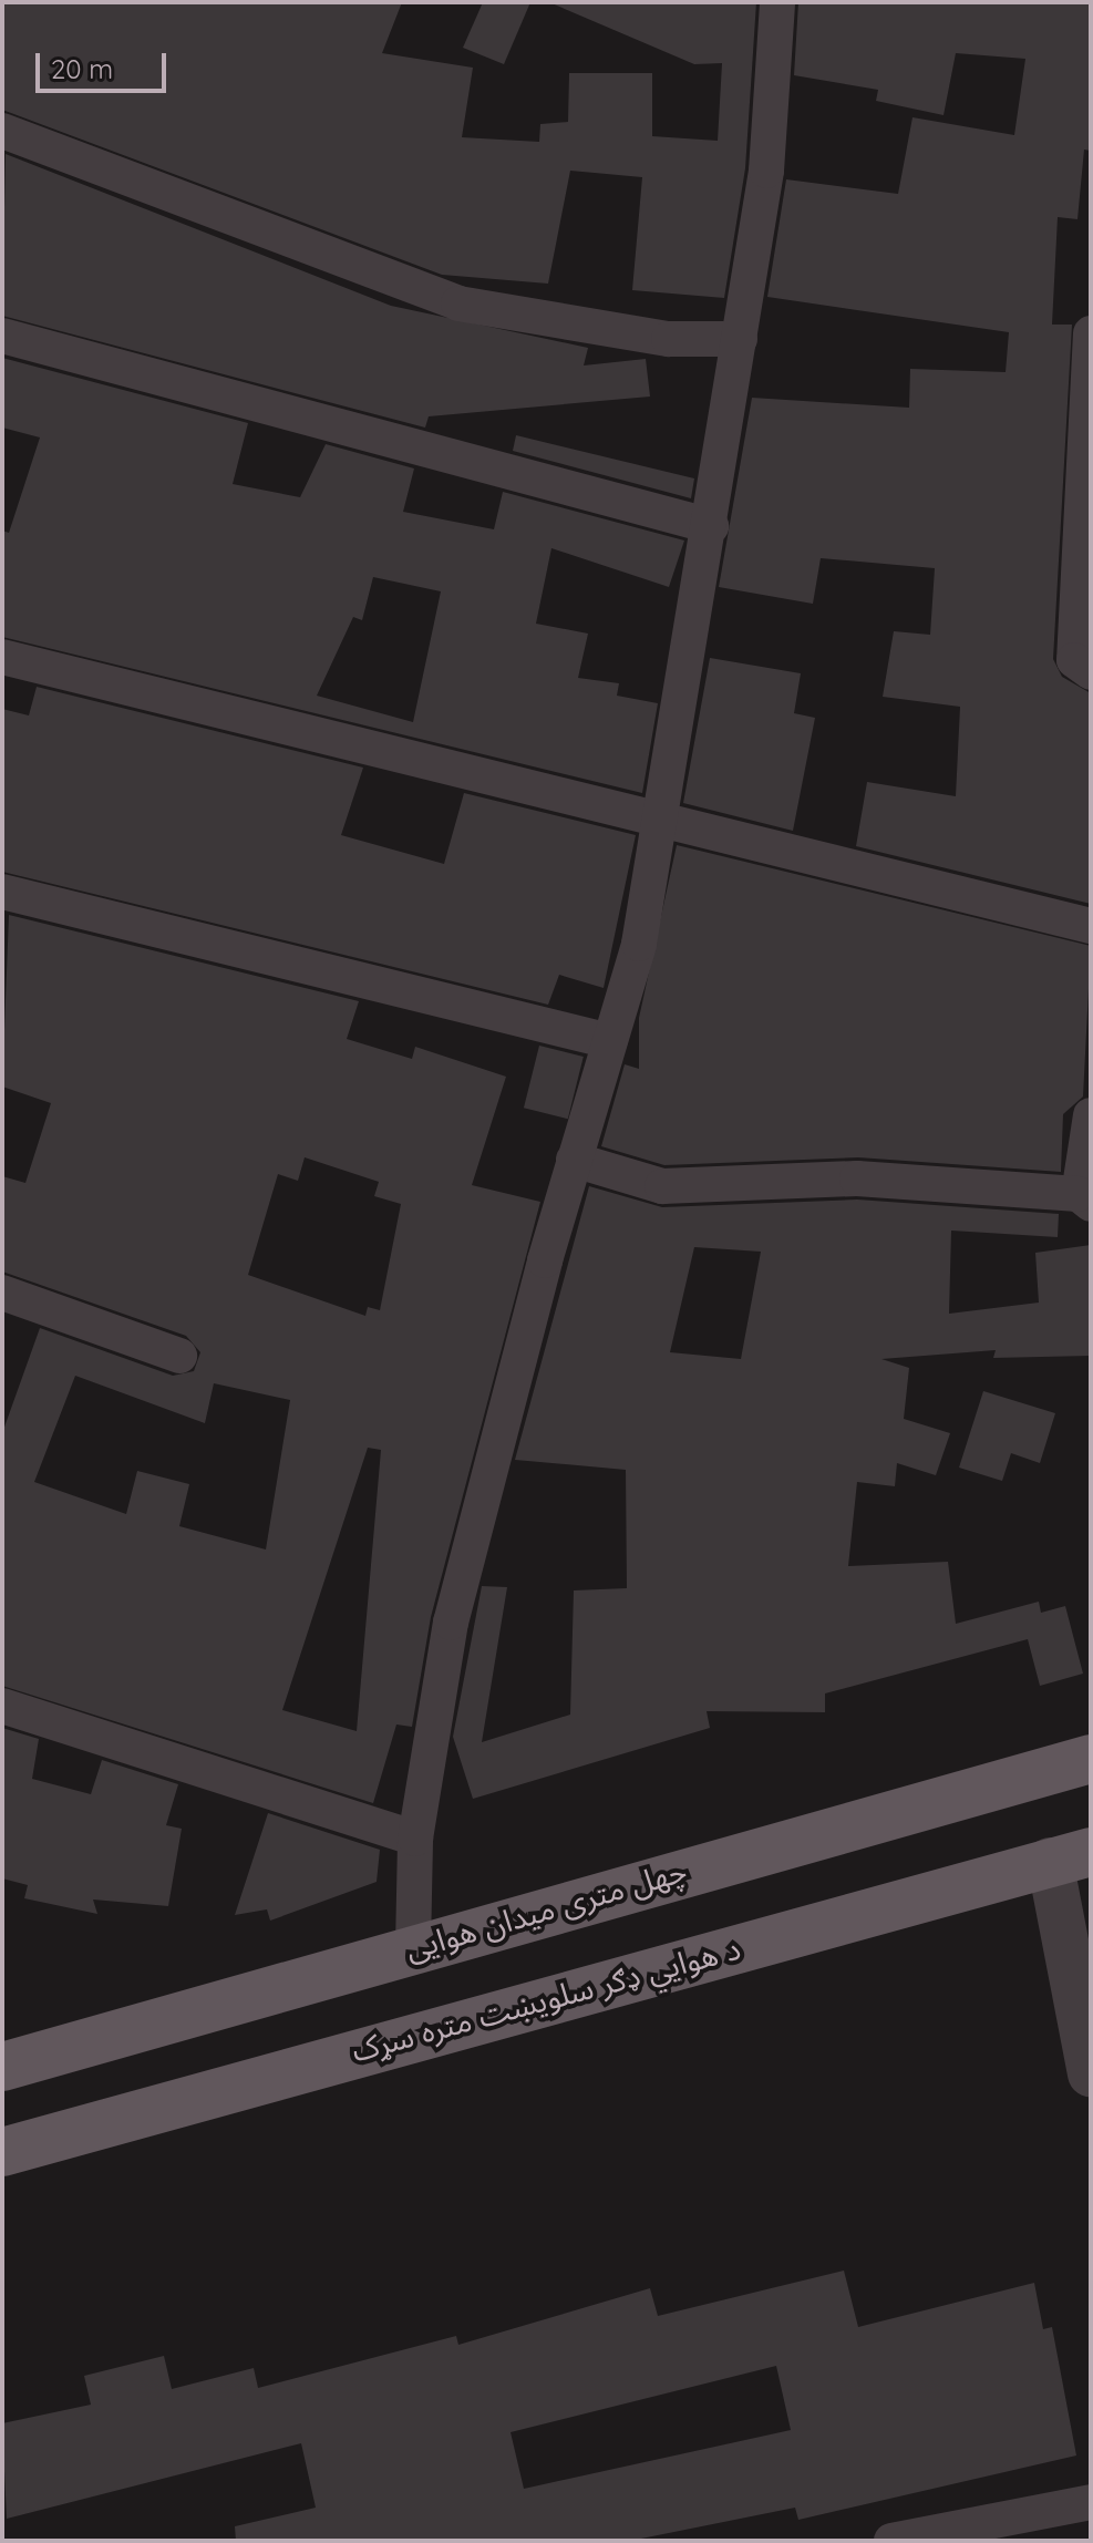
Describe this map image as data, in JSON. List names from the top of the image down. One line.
{"streets":{"main road":["چهل متری میدان هوایی","د هوايي ډګر سلویښت متره سړک"]},"scale_bar":"20 m"}
